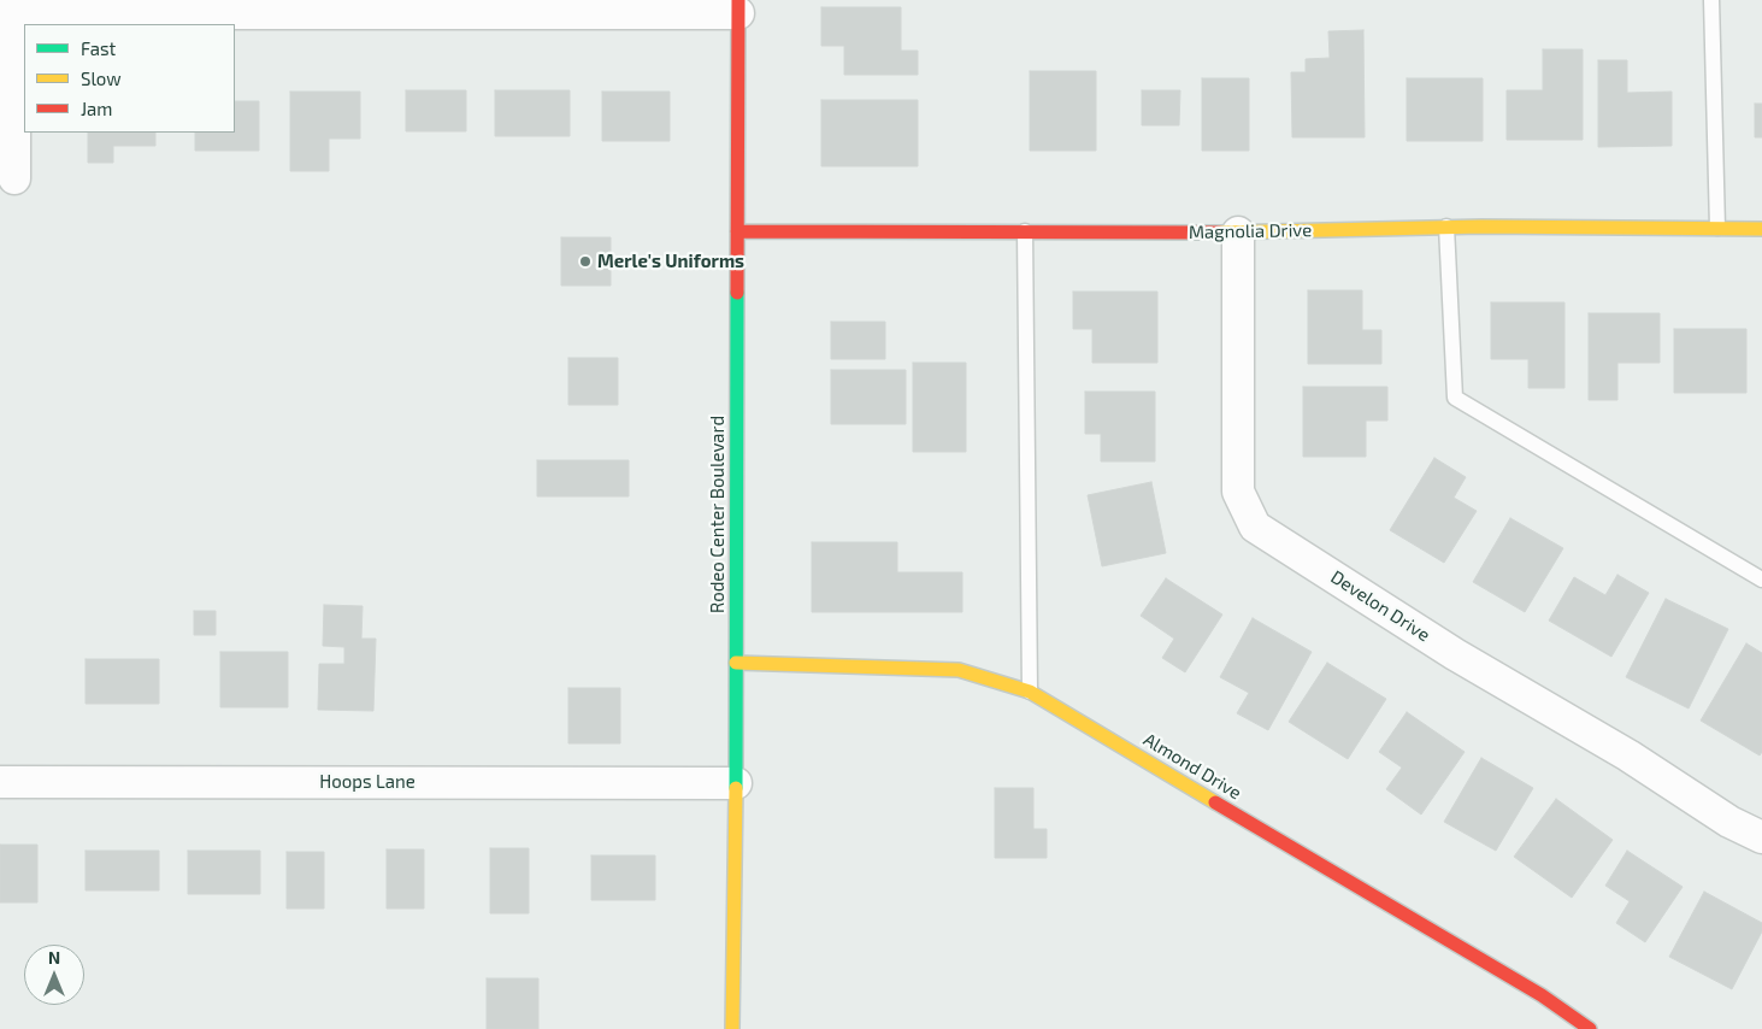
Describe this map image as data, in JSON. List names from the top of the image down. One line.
{"streets":{"street":["Magnolia Drive","Rodeo Center Boulevard","Develon Drive","Almond Drive","Hoops Lane"]},"crossings":[["Magnolia Drive","Rodeo Center Boulevard"],["Magnolia Drive","Develon Drive"],["Rodeo Center Boulevard","Almond Drive"],["Rodeo Center Boulevard","Hoops Lane"]],"places":["Merle's Uniforms"],"legend":["Fast","Slow","Jam"],"north":"top"}
